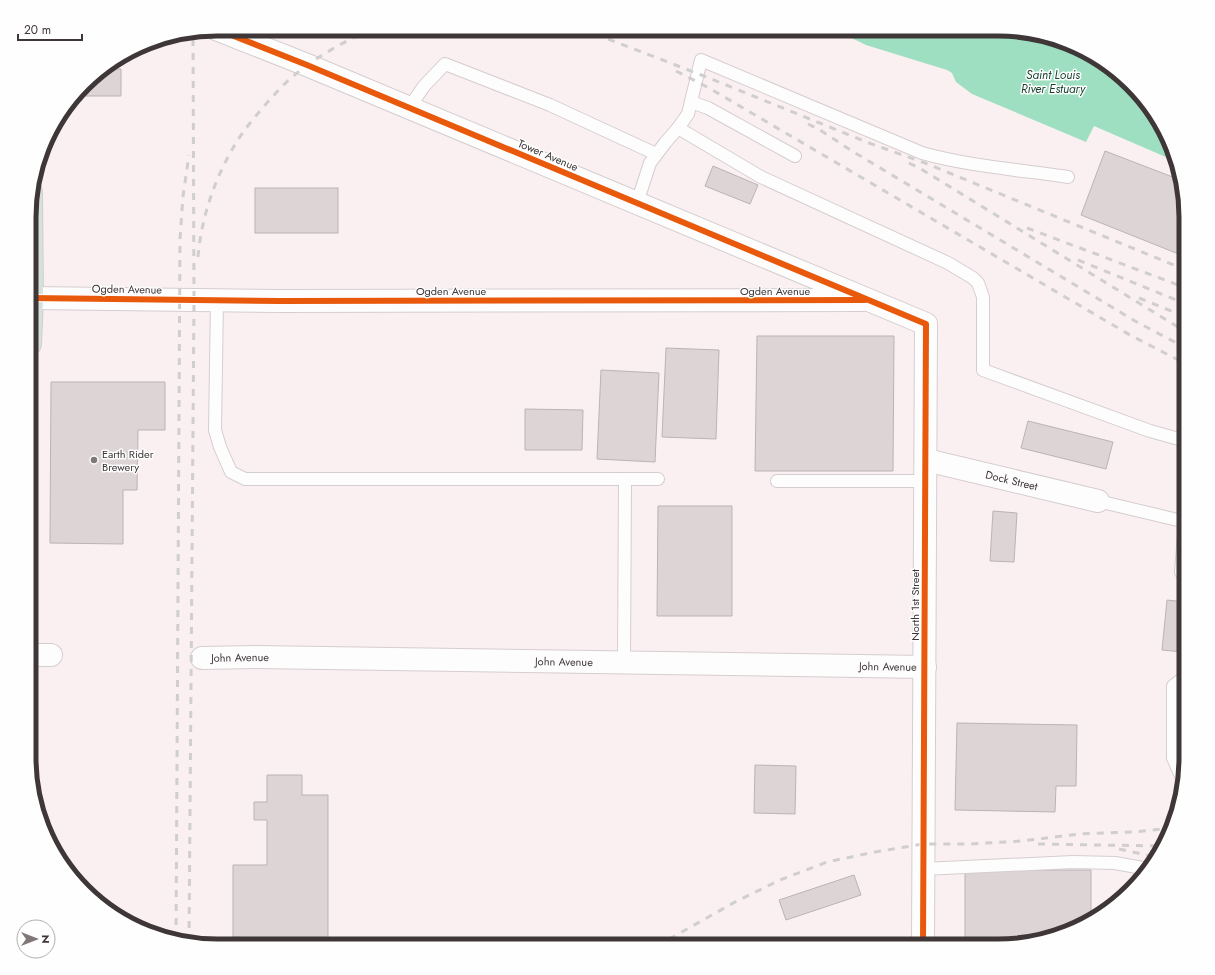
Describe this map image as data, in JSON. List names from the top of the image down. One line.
{"streets":{"street":["Tower Avenue","Ogden Avenue","Dock Street","North 1st Street","John Avenue"]},"crossings":[["Tower Avenue","Ogden Avenue"],["Tower Avenue","North 1st Street"],["Ogden Avenue","North 1st Street"],["Dock Street","North 1st Street"],["North 1st Street","John Avenue"]],"water":["Saint Louis River Estuary"],"places":["Earth Rider Brewery"],"scale_bar":"20 m","north":"right"}
